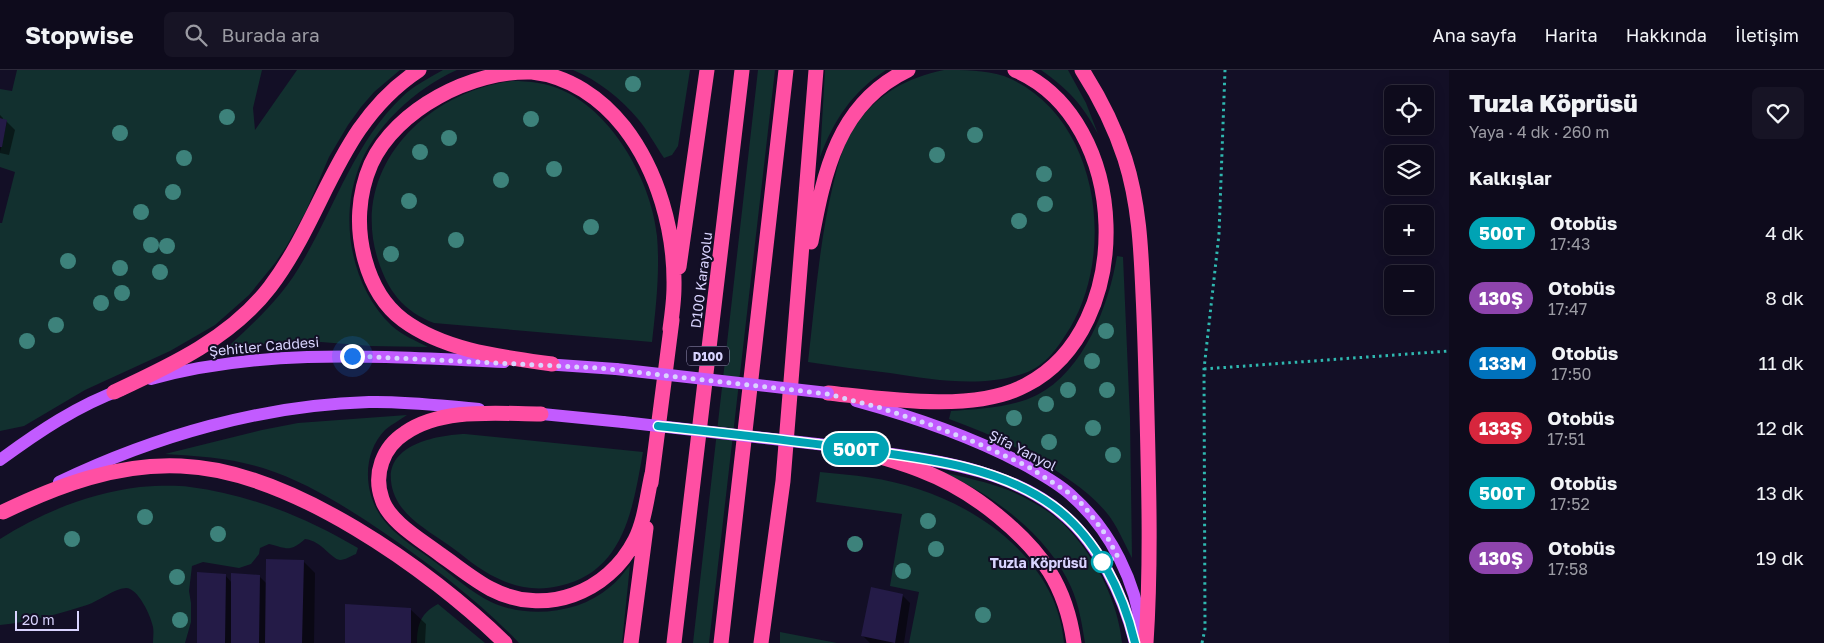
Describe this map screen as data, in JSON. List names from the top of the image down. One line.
{"streets":{"highway":["D100 Karayolu","D100"],"main road":["Şehitler Caddesi","Şifa Yanyol"]},"crossings":[["Şehitler Caddesi","Şifa Yanyol"]],"places":["Tuzla Köprüsü"],"lines":["bus line 500T"],"scale_bar":"20 m","page":{"header":"Stopwise","search":"Burada ara","nav":["Ana sayfa","Harita","Hakkında","İletişim"],"on_map":"500T","heading":[["Tuzla Köprüsü","Yaya · 4 dk · 260 m"],"Kalkışlar"],"map_buttons":["+","−"],"list":[{"mark":"500T","name":"Otobüs","note":"17:43","value":"4 dk"},{"mark":"130Ş","name":"Otobüs","note":"17:47","value":"8 dk"},{"mark":"133M","name":"Otobüs","note":"17:50","value":"11 dk"},{"mark":"133Ş","name":"Otobüs","note":"17:51","value":"12 dk"},{"mark":"500T","name":"Otobüs","note":"17:52","value":"13 dk"},{"mark":"130Ş","name":"Otobüs","note":"17:58","value":"19 dk"}],"scale":"20 m"}}
